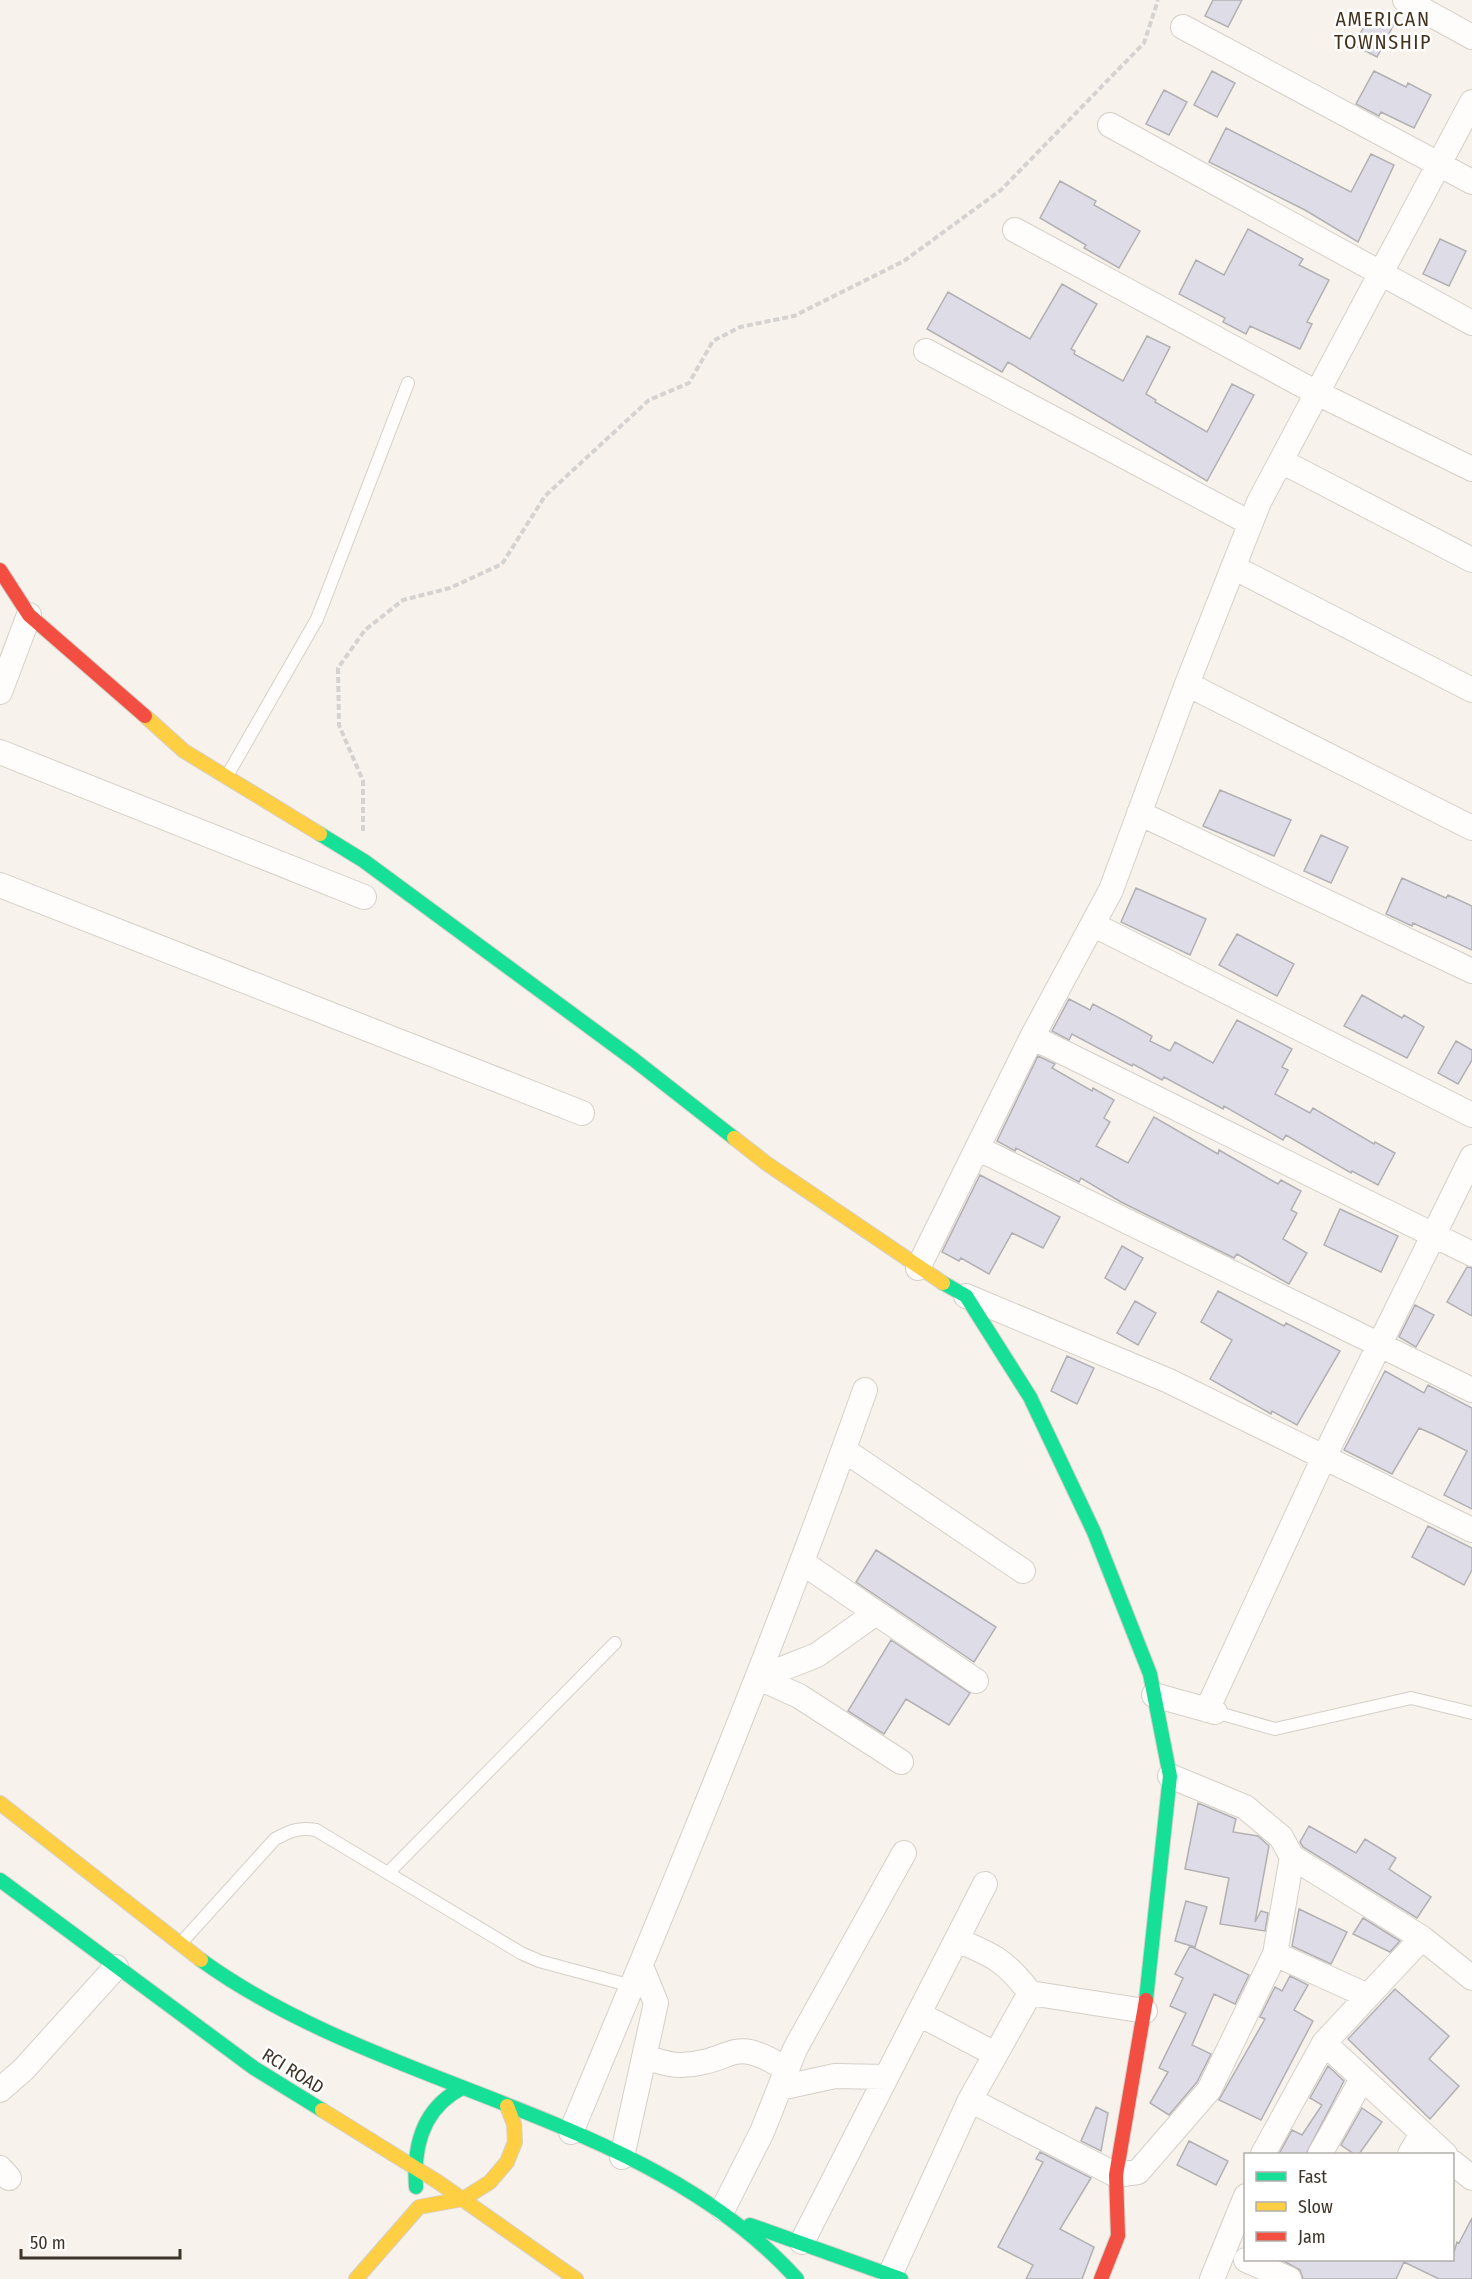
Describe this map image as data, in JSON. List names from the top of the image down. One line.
{"streets":{"street":["RCI ROAD"]},"districts":["AMERICAN TOWNSHIP"],"legend":["Fast","Slow","Jam"],"scale_bar":"50 m"}
